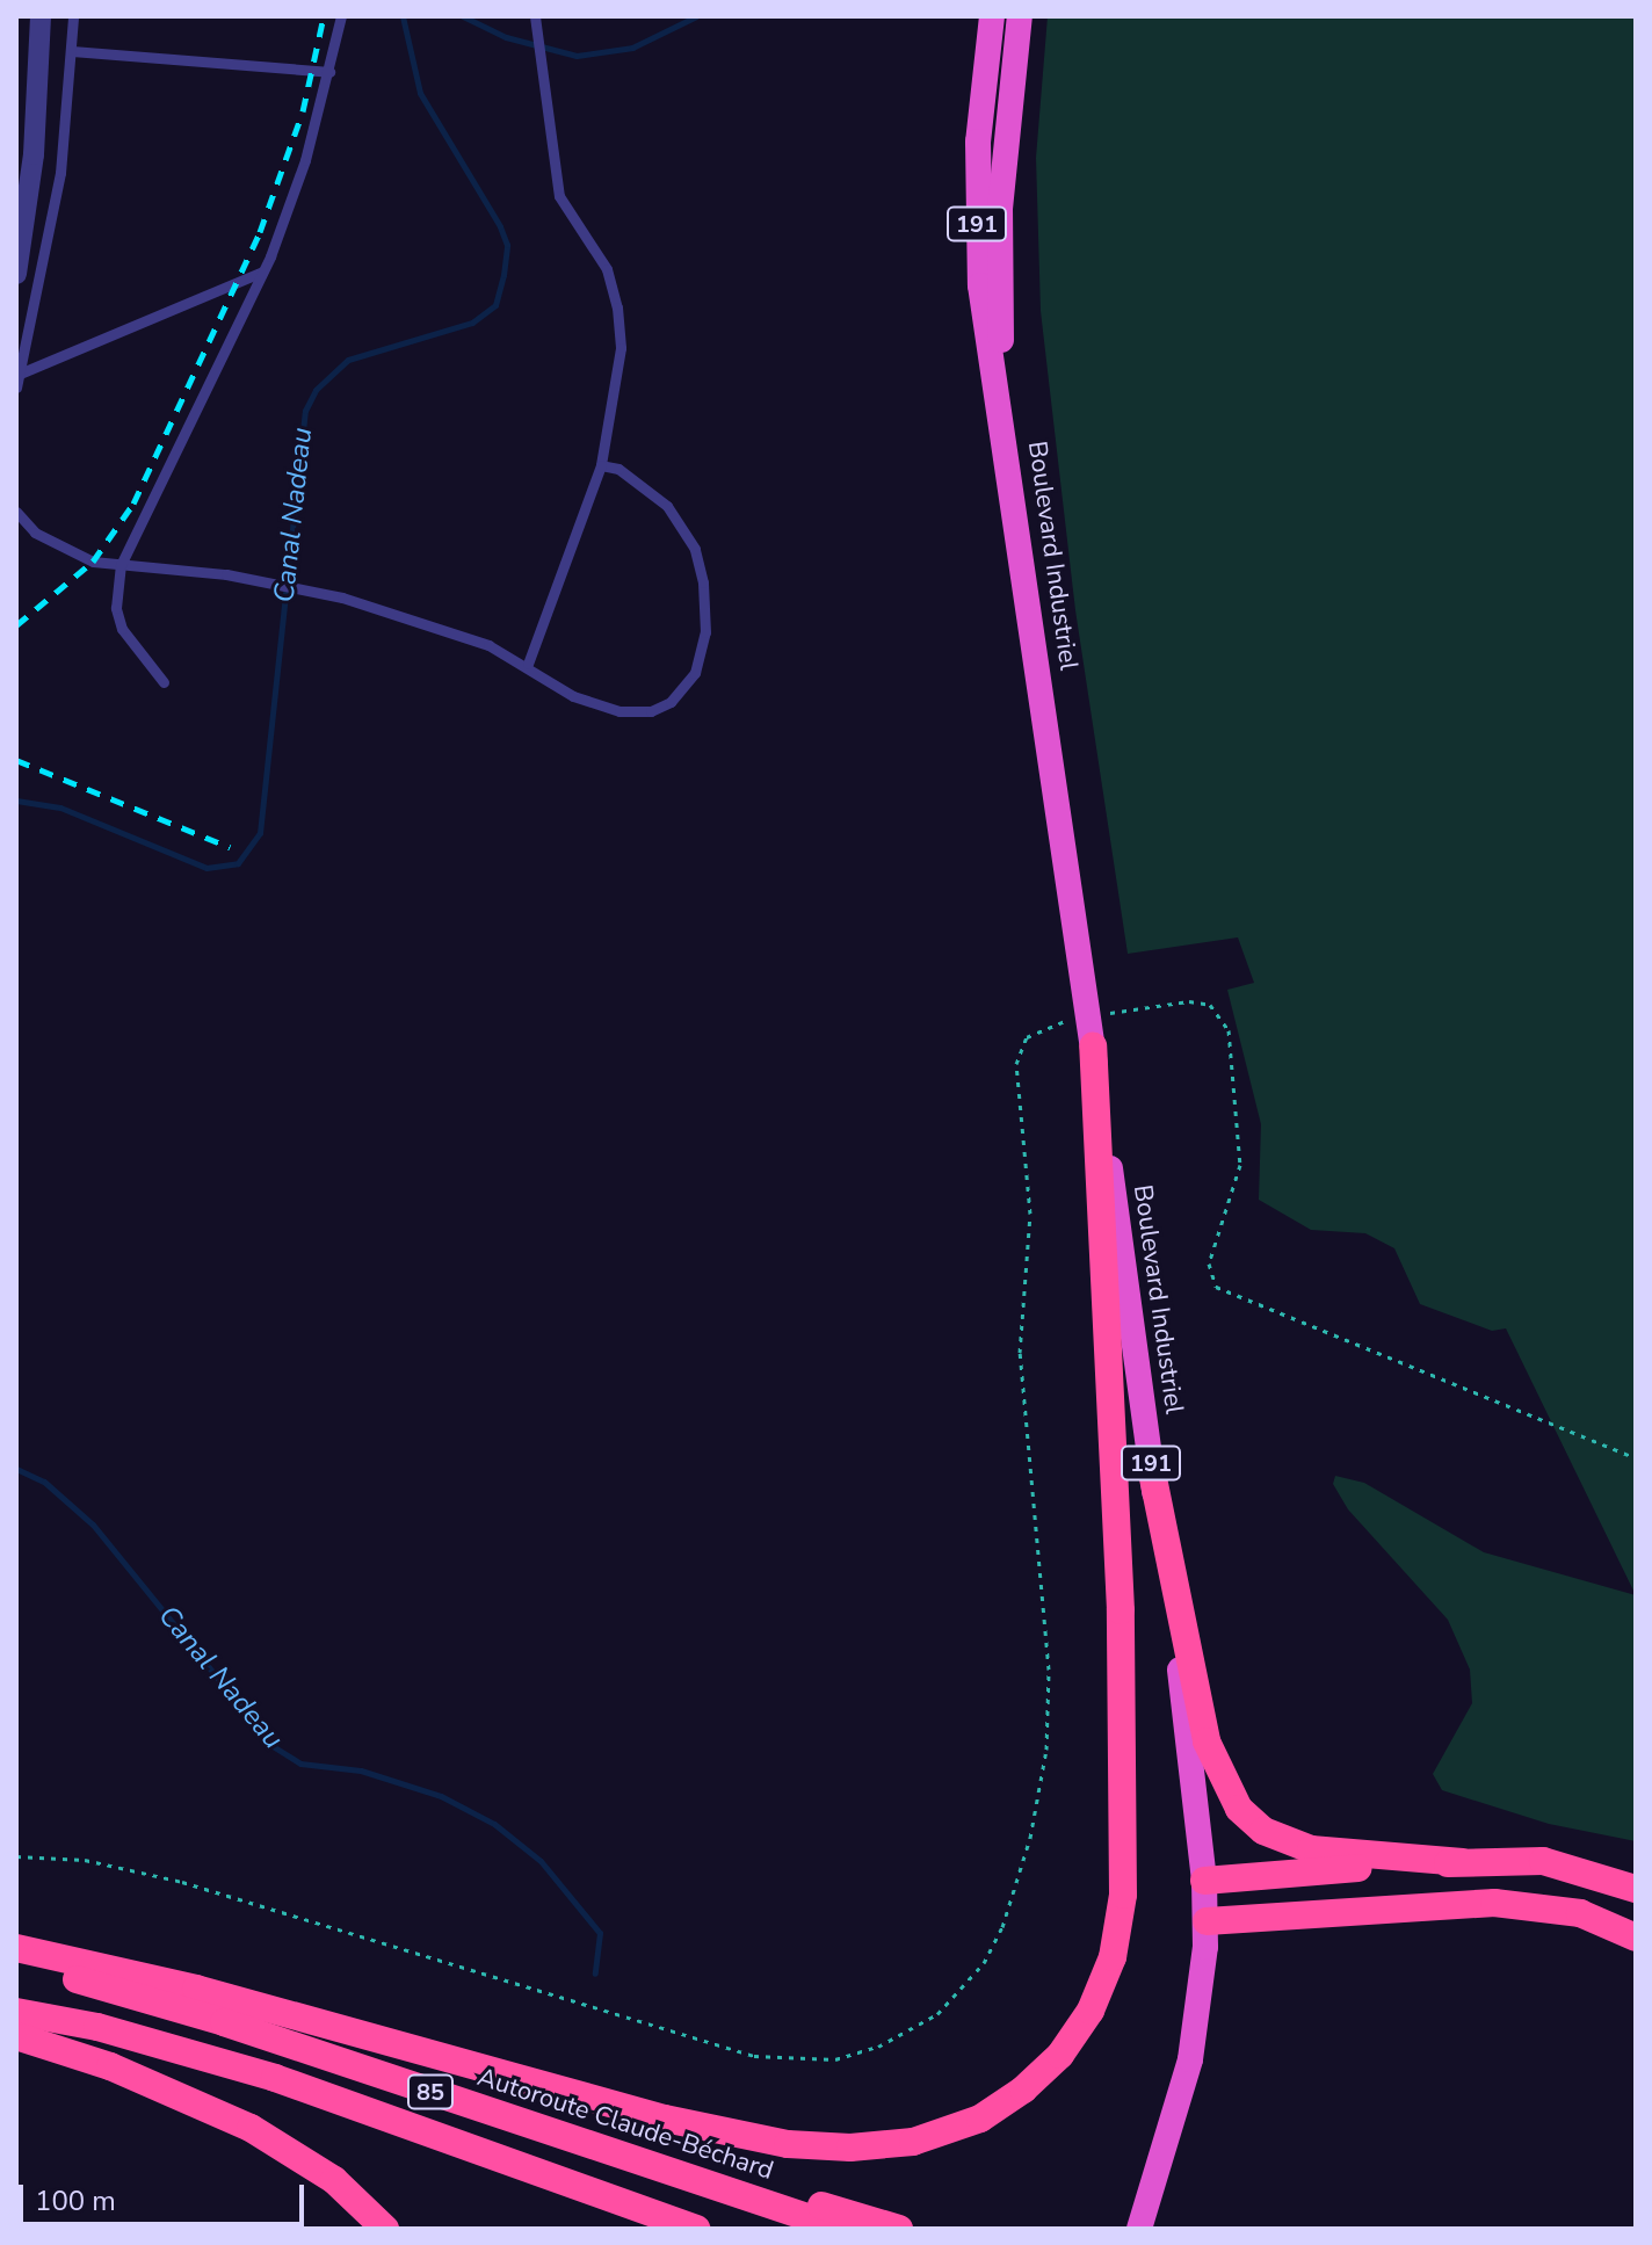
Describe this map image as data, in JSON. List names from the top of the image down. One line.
{"streets":{"highway":["191","Boulevard Industriel","85","Autoroute Claude-Béchard"]},"water":["Canal Nadeau"],"scale_bar":"100 m"}
